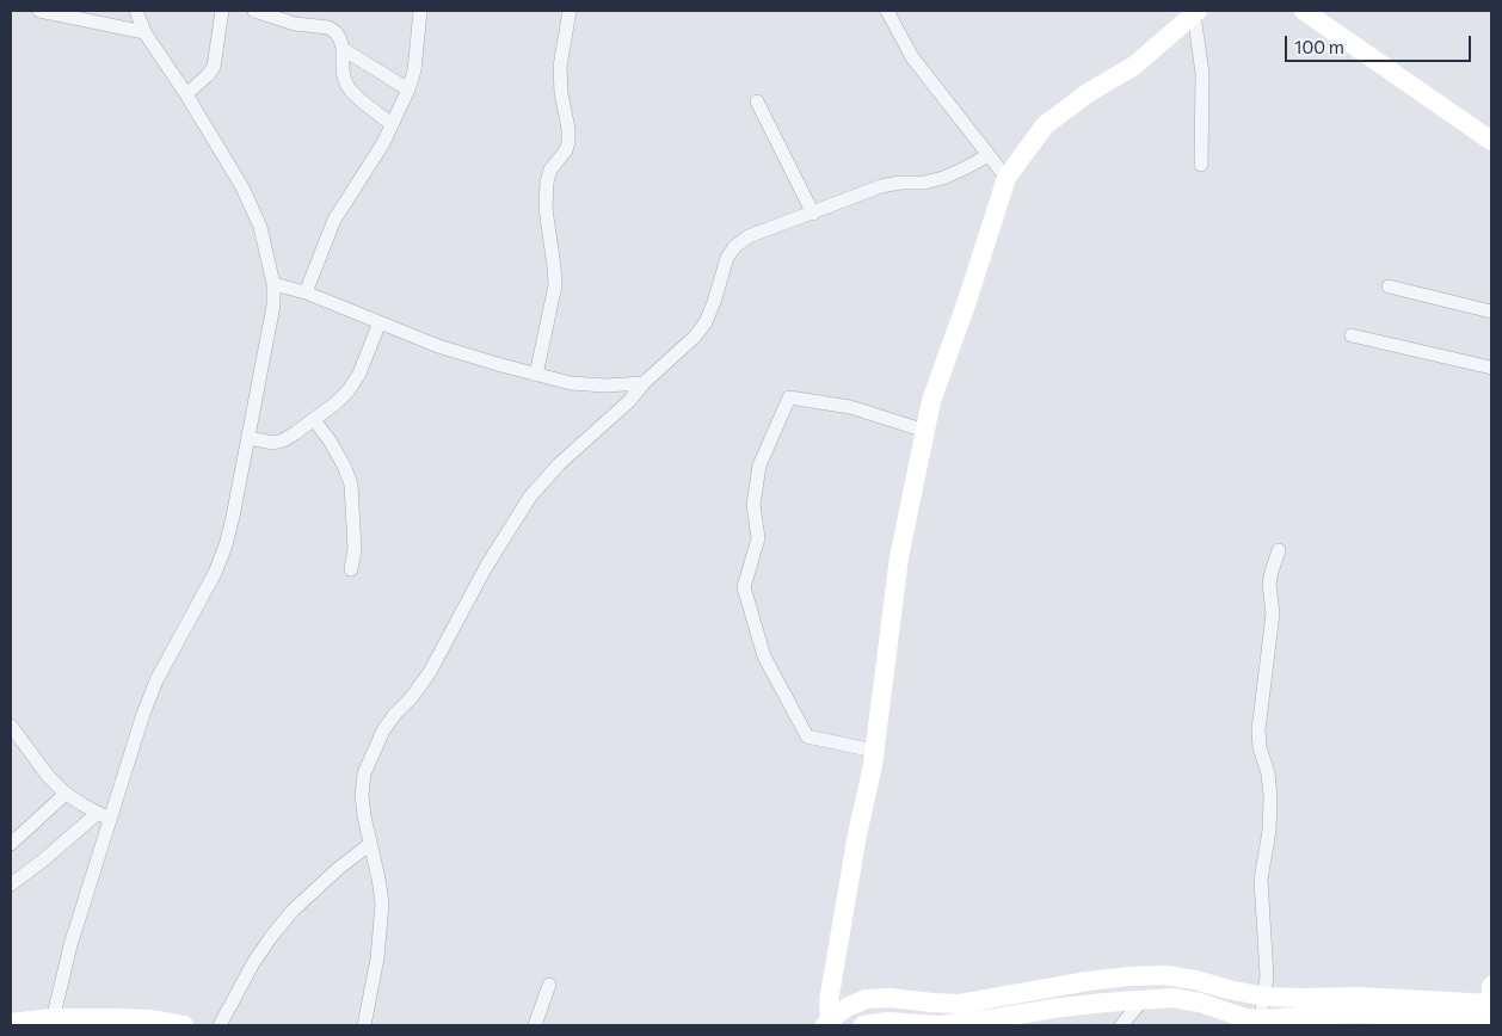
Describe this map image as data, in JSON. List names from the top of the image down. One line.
{"scale_bar":"100 m"}
